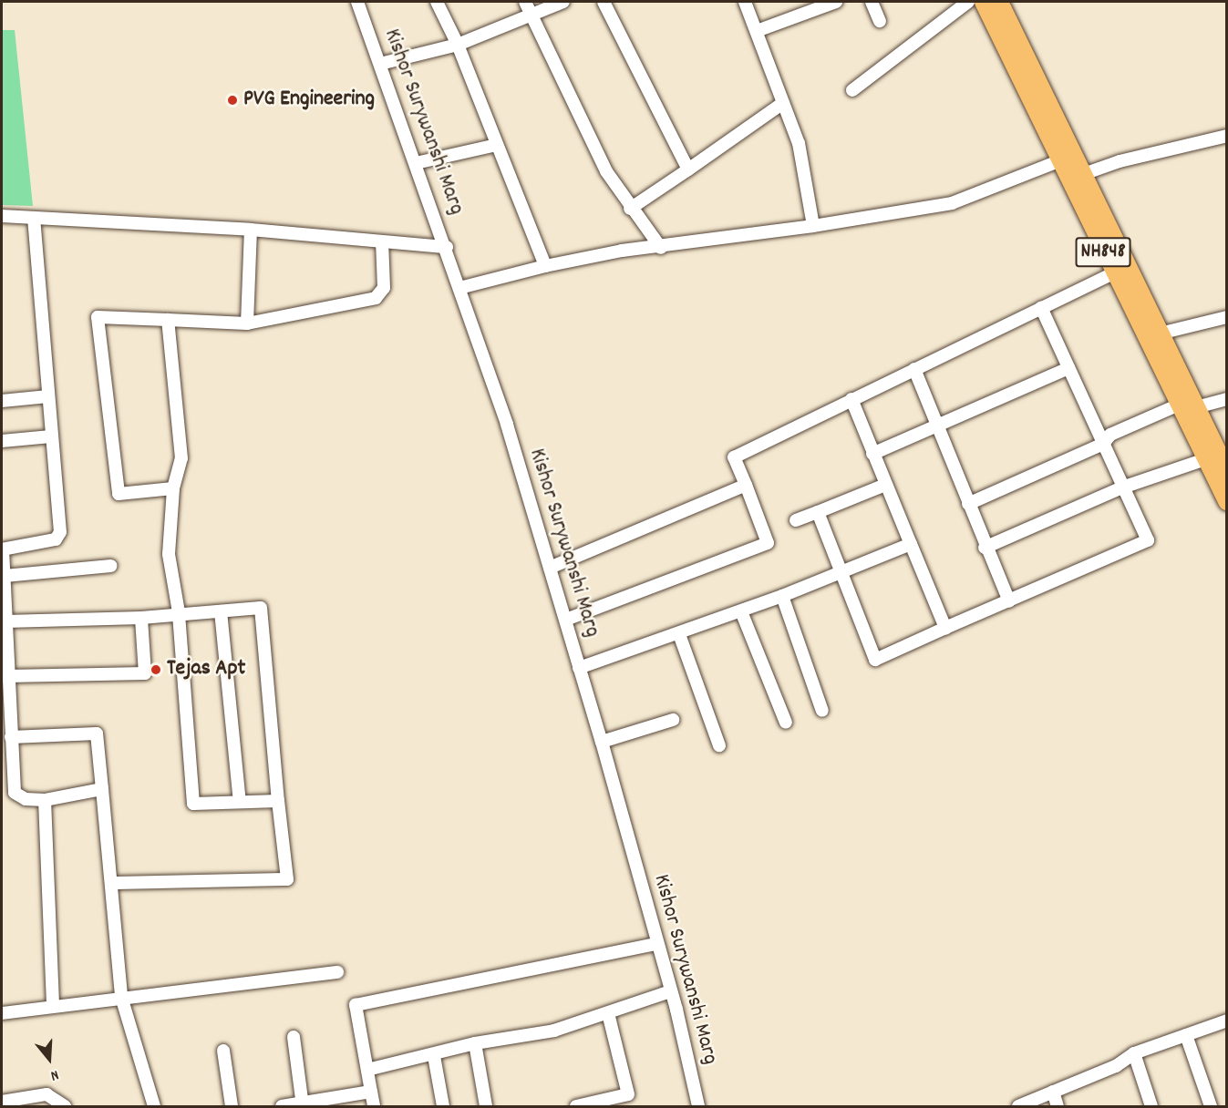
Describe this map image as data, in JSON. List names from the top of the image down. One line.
{"streets":{"highway":["NH848"],"street":["Kishor Surywanshi Marg"]},"places":["PVG Engineering","Tejas Apt"],"north":"bottom"}
